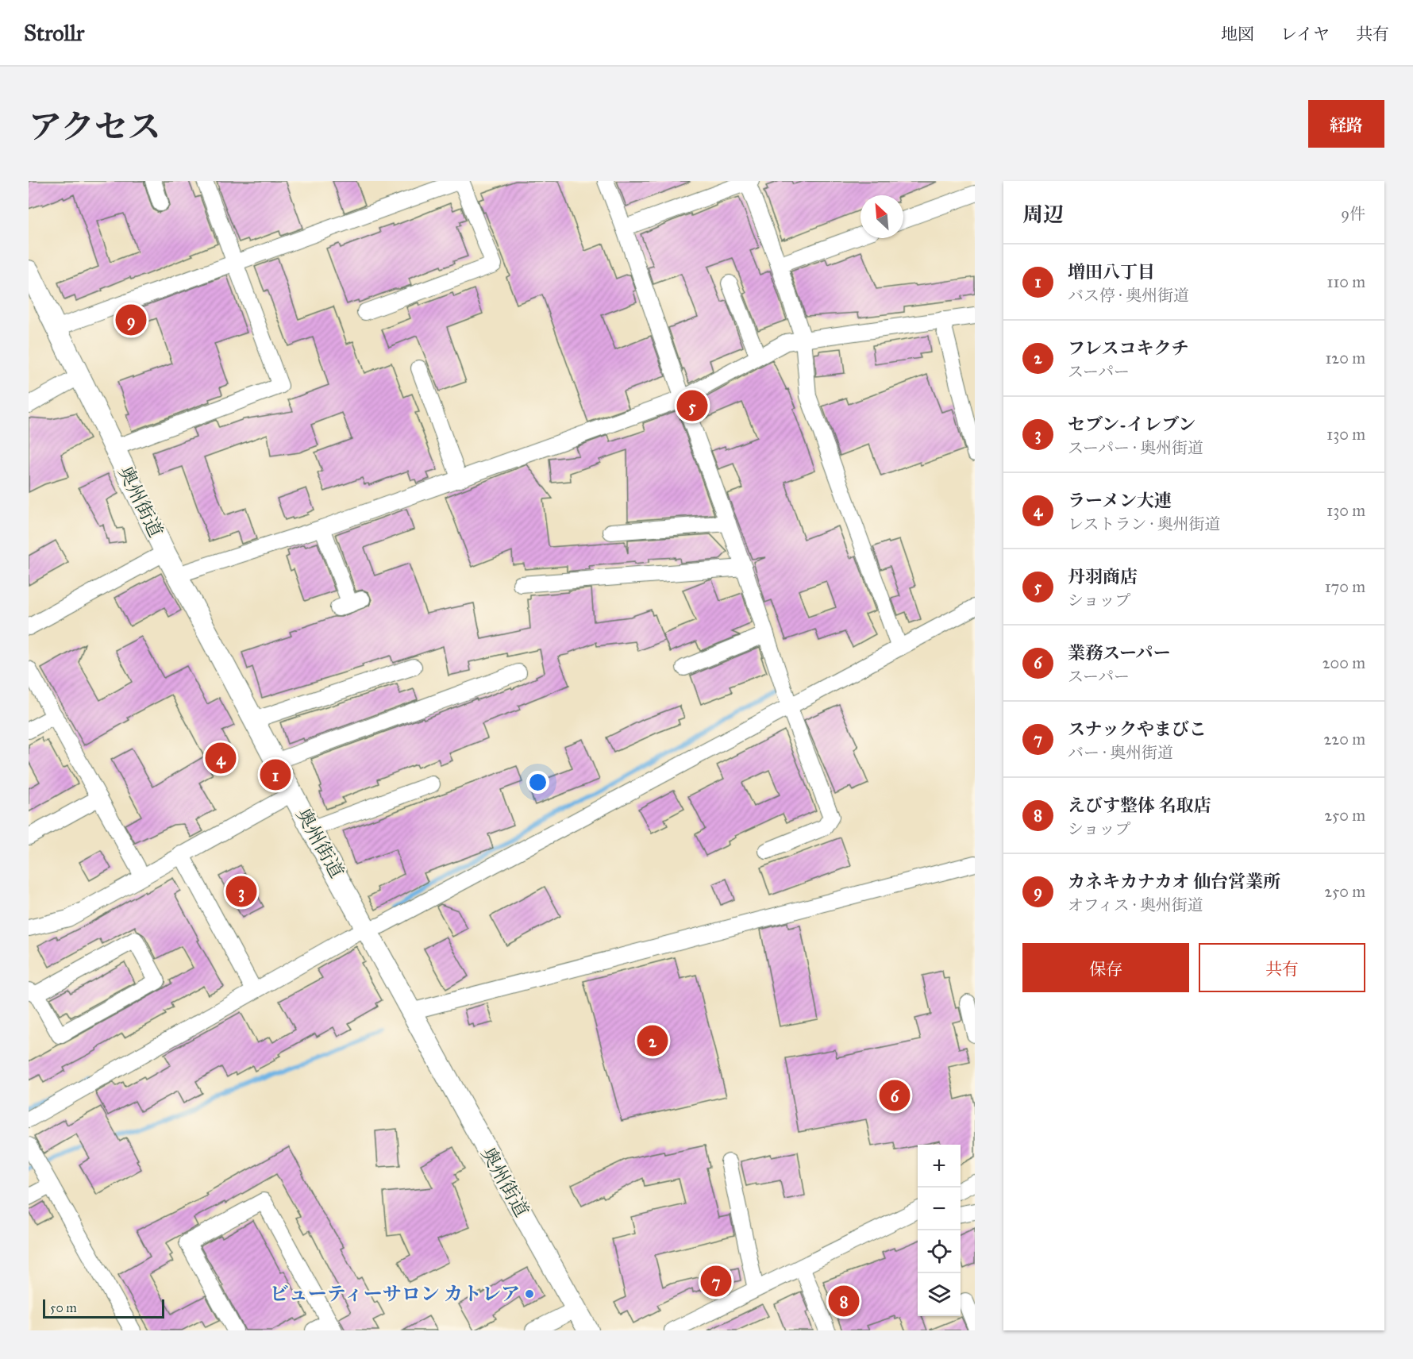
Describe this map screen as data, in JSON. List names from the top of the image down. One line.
{"streets":{"main road":["奥州街道"]},"places":["ビューティーサロン カトレア"],"scale_bar":"50 m","north":"top left","page":{"header":"Strollr","nav":["地図","レイヤ","共有"],"title":"アクセス","buttons":["経路",["保存","共有"]],"heading":["周辺","9件"],"list":[{"mark":"1","name":"増田八丁目","note":"バス停 · 奥州街道","value":"110 m"},{"mark":"2","name":"フレスコキクチ","note":"スーパー","value":"120 m"},{"mark":"3","name":"セブン-イレブン","note":"スーパー · 奥州街道","value":"130 m"},{"mark":"4","name":"ラーメン大連","note":"レストラン · 奥州街道","value":"130 m"},{"mark":"5","name":"丹羽商店","note":"ショップ","value":"170 m"},{"mark":"6","name":"業務スーパー","note":"スーパー","value":"200 m"},{"mark":"7","name":"スナックやまびこ","note":"バー · 奥州街道","value":"220 m"},{"mark":"8","name":"えびす整体 名取店","note":"ショップ","value":"250 m"},{"mark":"9","name":"カネキカナカオ 仙台営業所","note":"オフィス · 奥州街道","value":"250 m"}],"pins":["9","5","4","1","3","2","6","7","8"],"map_buttons":["+","−"],"scale":"50 m"}}
